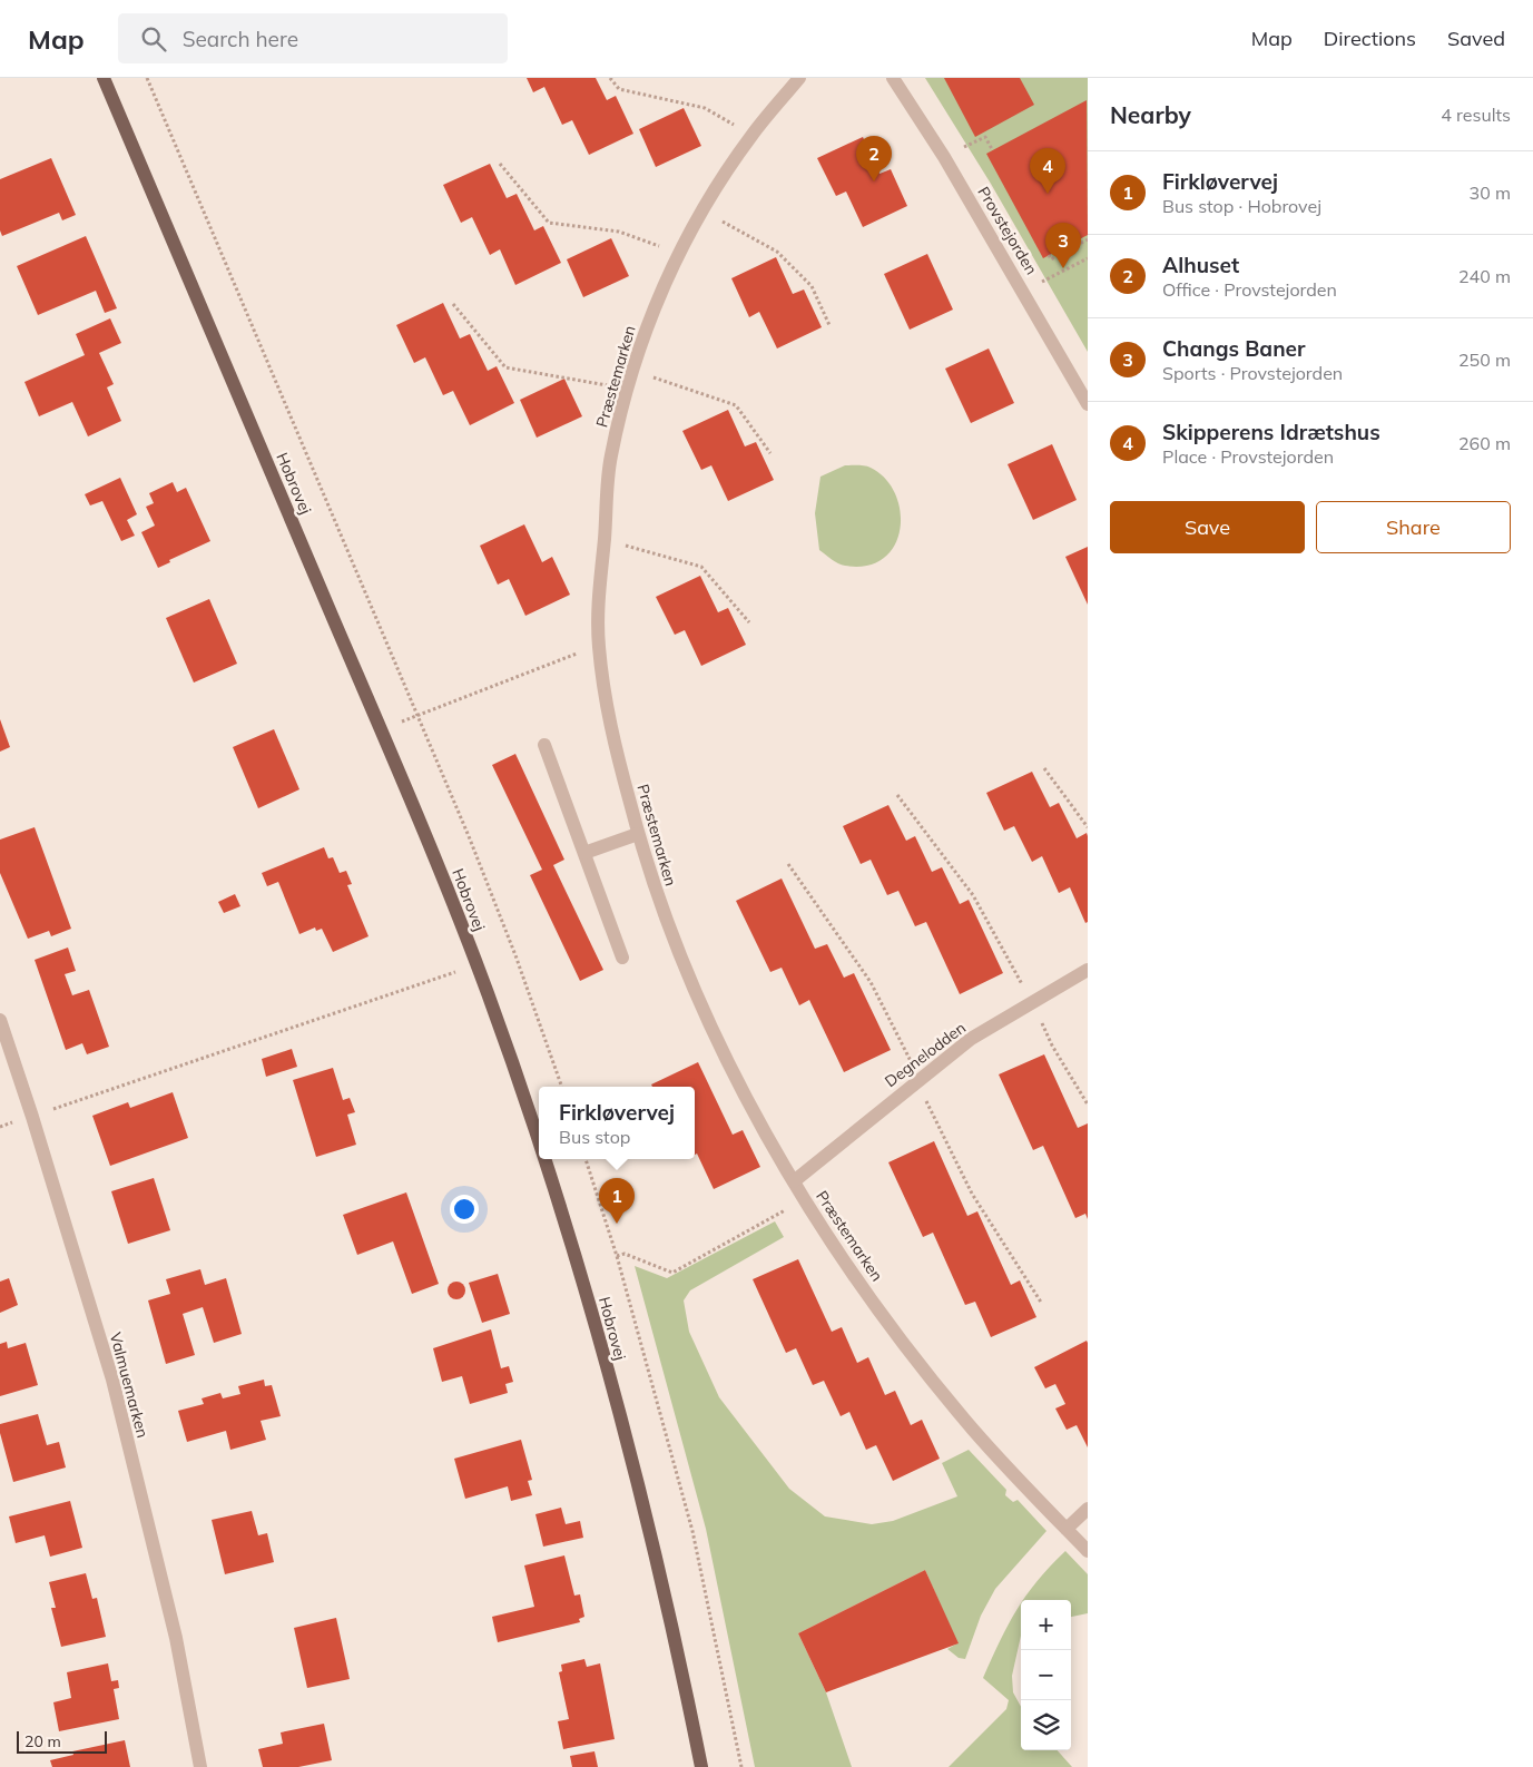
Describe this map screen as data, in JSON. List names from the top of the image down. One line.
{"streets":{"main road":["Hobrovej"],"street":["Provstejorden","Præstemarken","Degnelodden","Valmuemarken"]},"crossings":[["Præstemarken","Degnelodden"]],"scale_bar":"20 m","page":{"header":"Map","search":"Search here","nav":["Map","Directions","Saved"],"heading":["Nearby","4 results"],"pins":["2","4","3","1"],"list":[{"mark":"1","name":"Firkløvervej","note":"Bus stop · Hobrovej","value":"30 m"},{"mark":"2","name":"Alhuset","note":"Office · Provstejorden","value":"240 m"},{"mark":"3","name":"Changs Baner","note":"Sports · Provstejorden","value":"250 m"},{"mark":"4","name":"Skipperens Idrætshus","note":"Place · Provstejorden","value":"260 m"}],"buttons":["Save","Share"],"popup":["Firkløvervej","Bus stop"],"map_buttons":["+","−"],"scale":"20 m"}}
